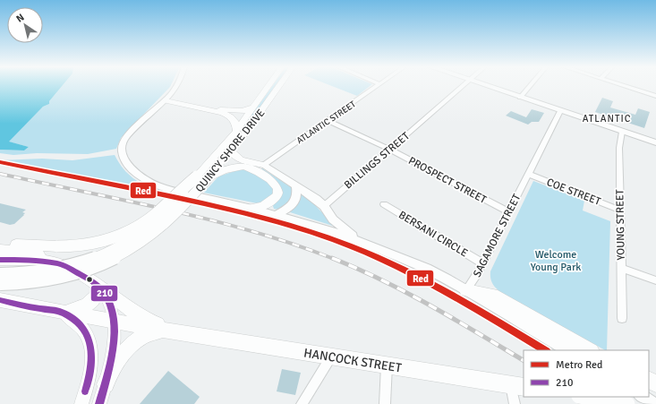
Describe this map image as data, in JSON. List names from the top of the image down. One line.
{"streets":{"main road":["QUINCY SHORE DRIVE","HANCOCK STREET"],"street":["ATLANTIC STREET","BILLINGS STREET","PROSPECT STREET","COE STREET","YOUNG STREET","BERSANI CIRCLE","SAGAMORE STREET"]},"crossings":[["ATLANTIC STREET","PROSPECT STREET"],["BILLINGS STREET","PROSPECT STREET"],["PROSPECT STREET","SAGAMORE STREET"],["COE STREET","YOUNG STREET"],["COE STREET","SAGAMORE STREET"],["BERSANI CIRCLE","SAGAMORE STREET"]],"districts":["ATLANTIC"],"parks":["Welcome Young Park"],"lines":["metro line Red","transit line 210"],"legend":["Metro Red","210"],"north":"top left"}
